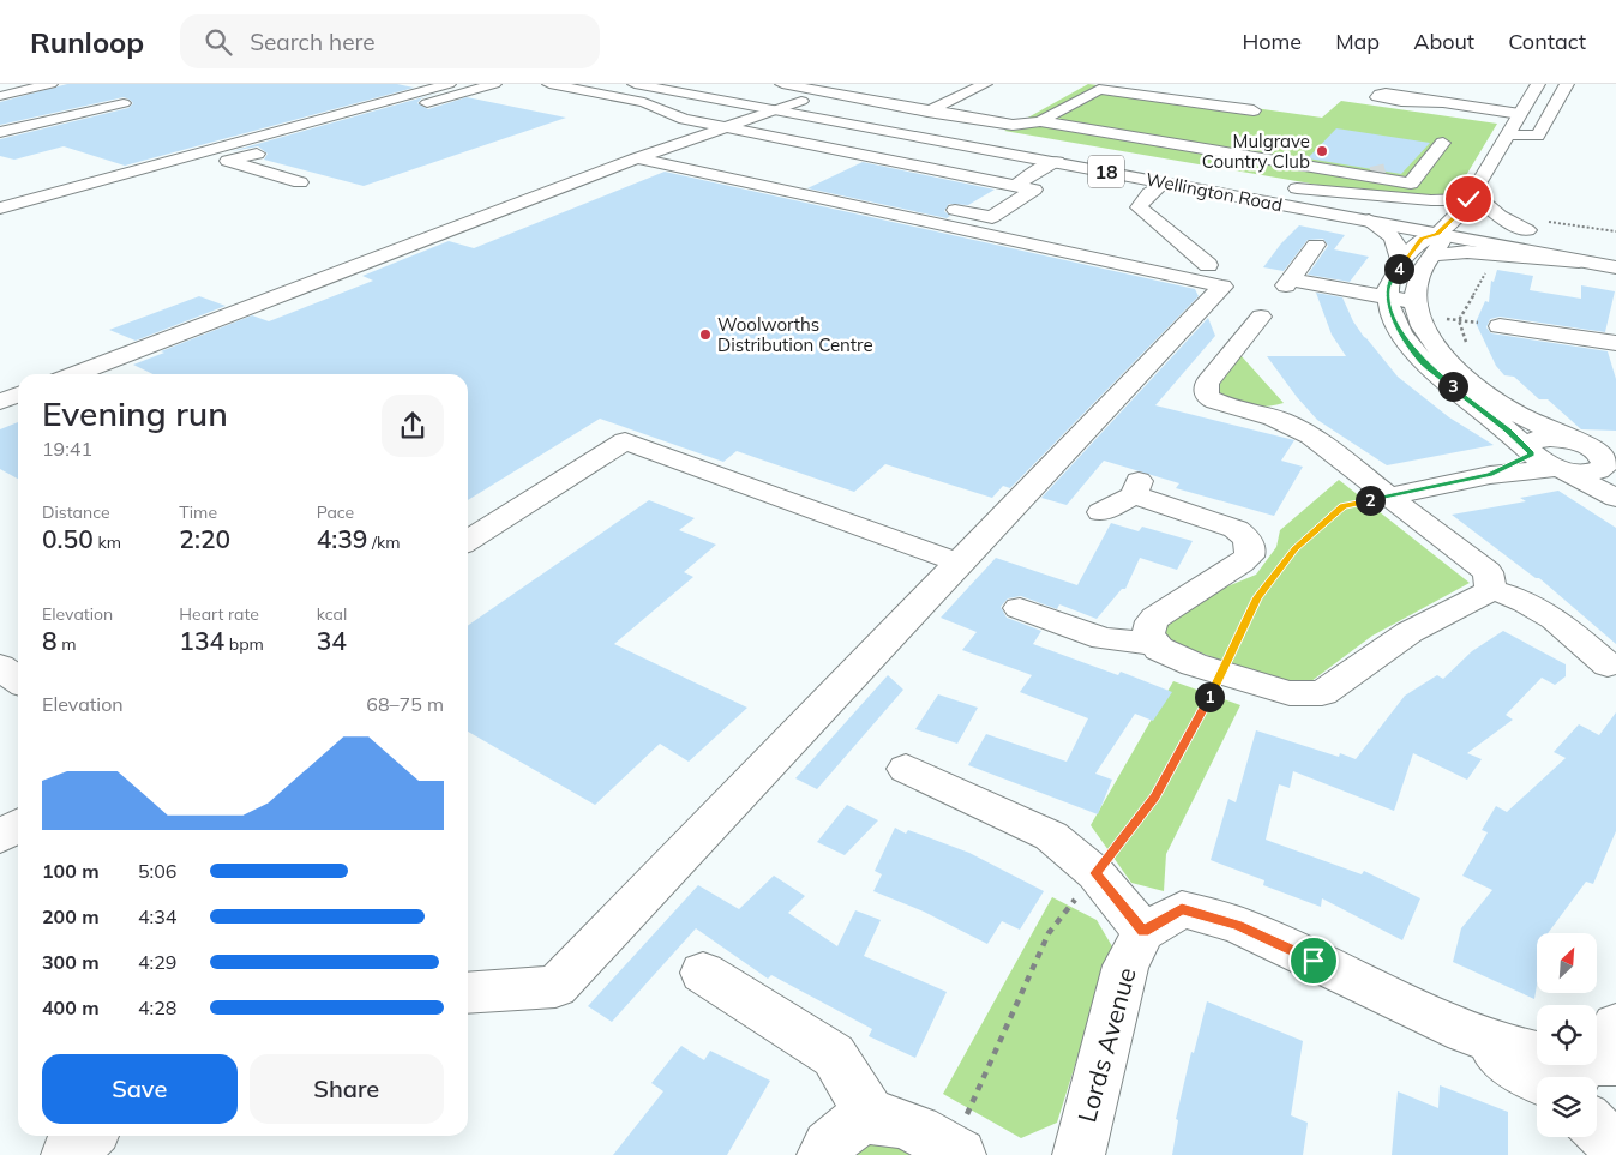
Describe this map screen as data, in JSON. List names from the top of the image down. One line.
{"streets":{"main road":["18","Wellington Road","Lords Avenue"]},"places":["Mulgrave Country Club","Woolworths Distribution Centre"],"north":"top right","page":{"header":"Runloop","search":"Search here","nav":["Home","Map","About","Contact"],"pins":["4","3","2","1"],"heading":["Evening run","19:41"],"stats":[["Distance","0.50 km"],["Time","2:20"],["Pace","4:39 /km"],["Elevation","8 m"],["Heart rate","134 bpm"],["kcal","34"]],"chart":["Elevation","68–75 m"],"list":[{"name":"100 m","note":"5:06"},{"name":"200 m","note":"4:34"},{"name":"300 m","note":"4:29"},{"name":"400 m","note":"4:28"}],"buttons":["Save","Share"]}}
